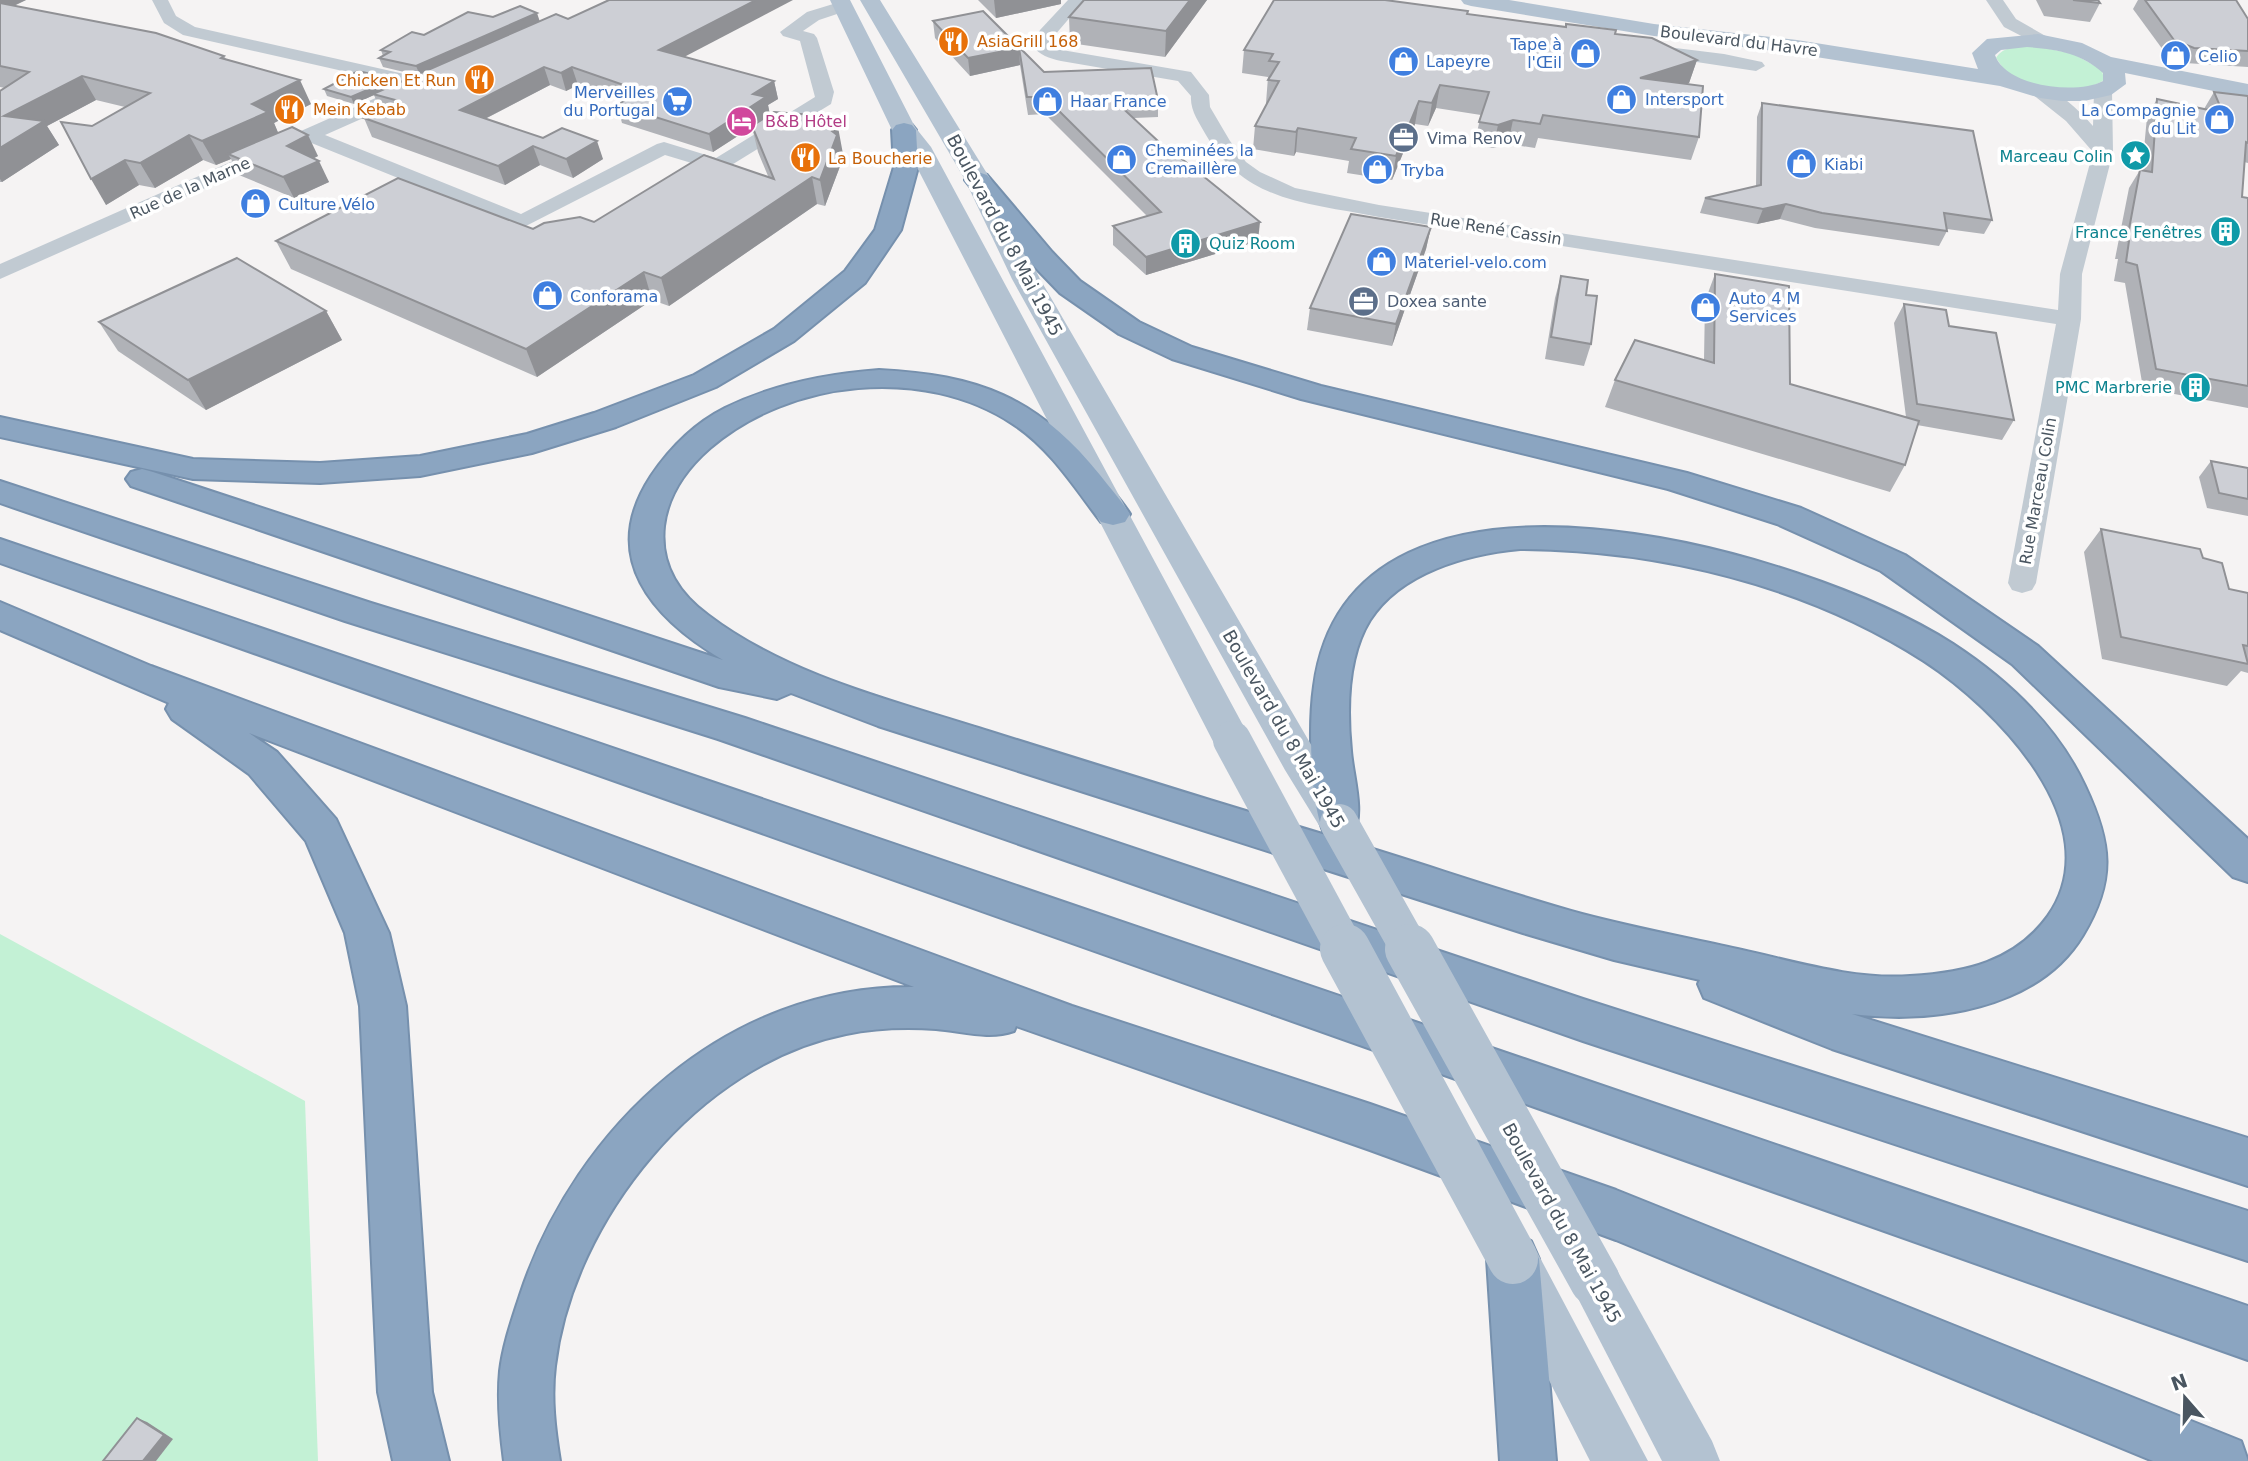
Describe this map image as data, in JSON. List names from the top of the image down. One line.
{"streets":{"main road":["Boulevard du Havre","Boulevard du 8 Mai 1945"],"street":["Rue de la Marne","Rue René Cassin","Rue Marceau Colin"]},"crossings":[["Rue René Cassin","Rue Marceau Colin"]],"places":{"restaurant":["AsiaGrill 168","Chicken Et Run","Mein Kebab","La Boucherie"],"shop":["Tape à l'Œil","Celio","Lapeyre","Intersport","Haar France","La Compagnie du Lit","Cheminées la Cremaillère","Kiabi","Tryba","Culture Vélo","Materiel-velo.com","Conforama","Auto 4 M Services"],"supermarket":["Merveilles du Portugal"],"hotel":["B&B Hôtel"],"office":["Vima Renov","Doxea sante"],"place":["Marceau Colin"],"building":["France Fenêtres","Quiz Room","PMC Marbrerie"]},"north":"top"}
